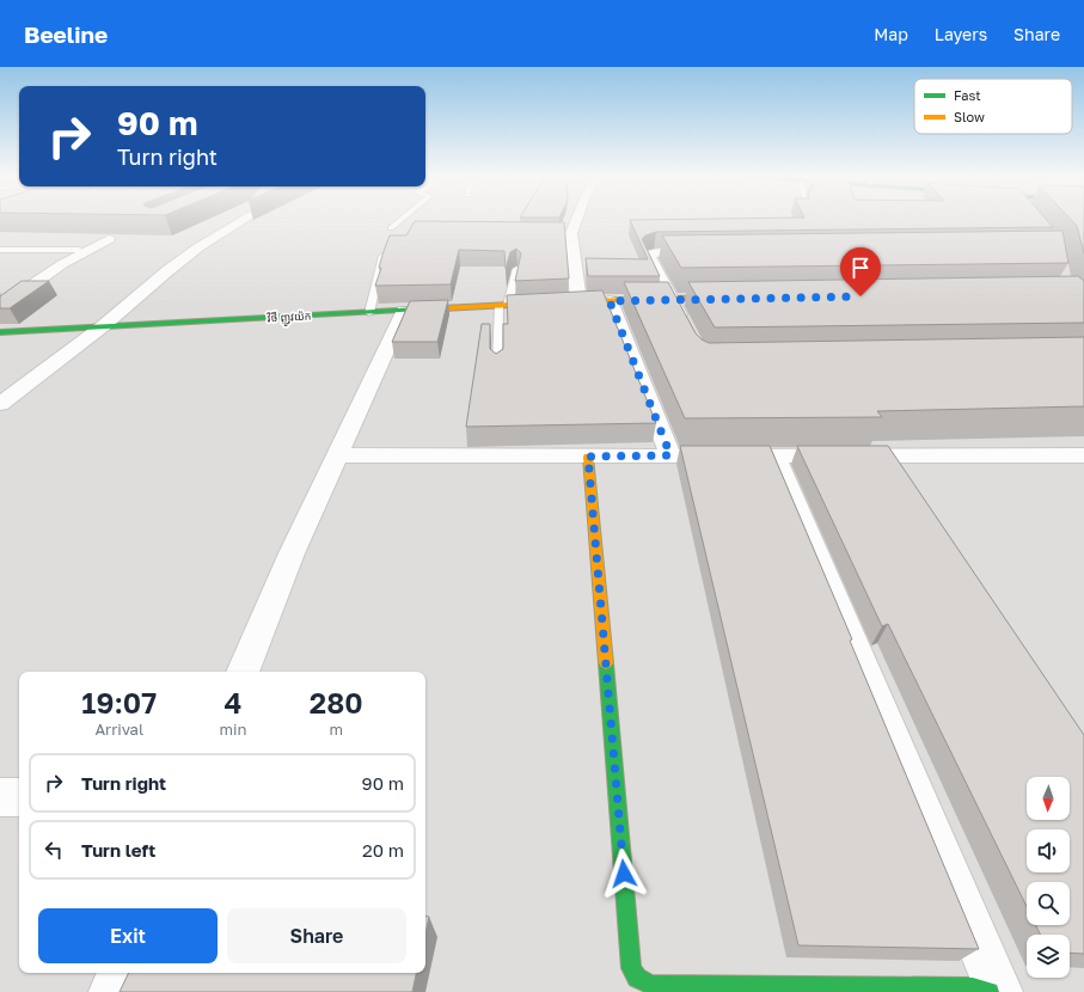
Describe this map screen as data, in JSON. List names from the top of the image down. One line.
{"streets":{"street":["វិថី ញូវយ៉ក"]},"legend":["Fast","Slow"],"north":"bottom","page":{"header":"Beeline","nav":["Map","Layers","Share"],"turn":["90 m","Turn right"],"eta":["19:07","Arrival","4","min","280","m"],"list":[{"name":"Turn right","value":"90 m"},{"name":"Turn left","value":"20 m"}],"buttons":["Exit","Share"]}}
